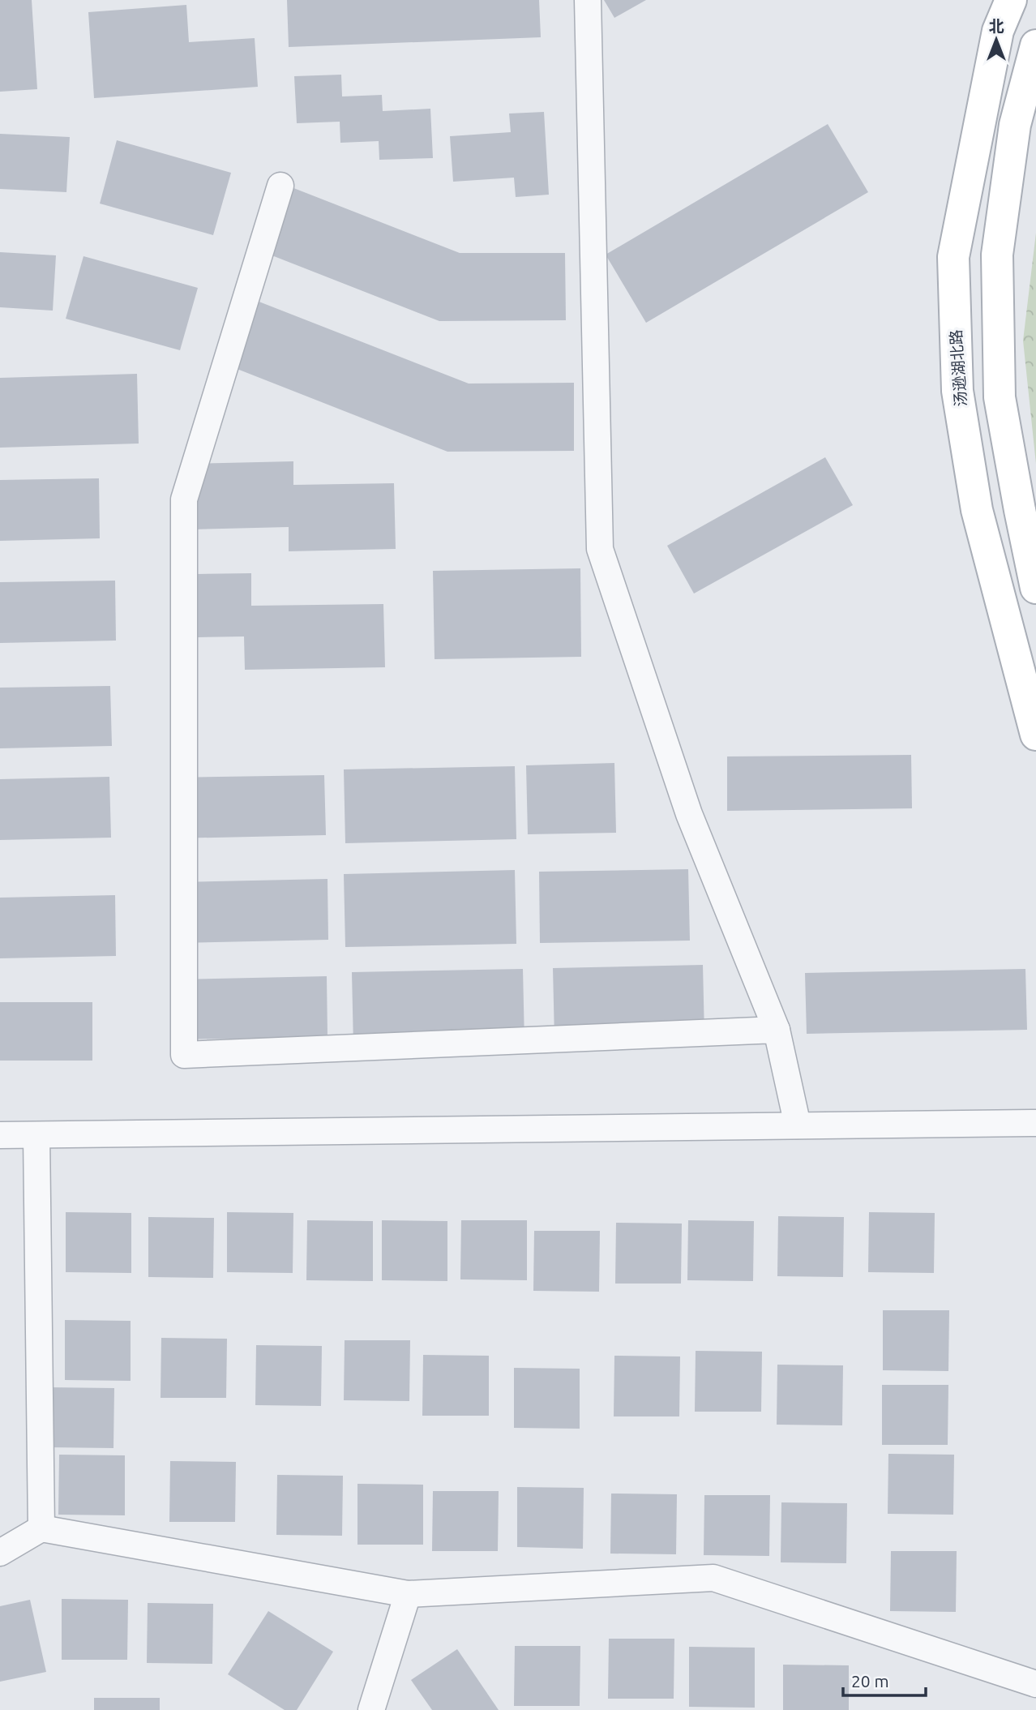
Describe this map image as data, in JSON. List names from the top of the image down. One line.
{"streets":{"street":["汤逊湖北路"]},"scale_bar":"20 m","north":"top"}
